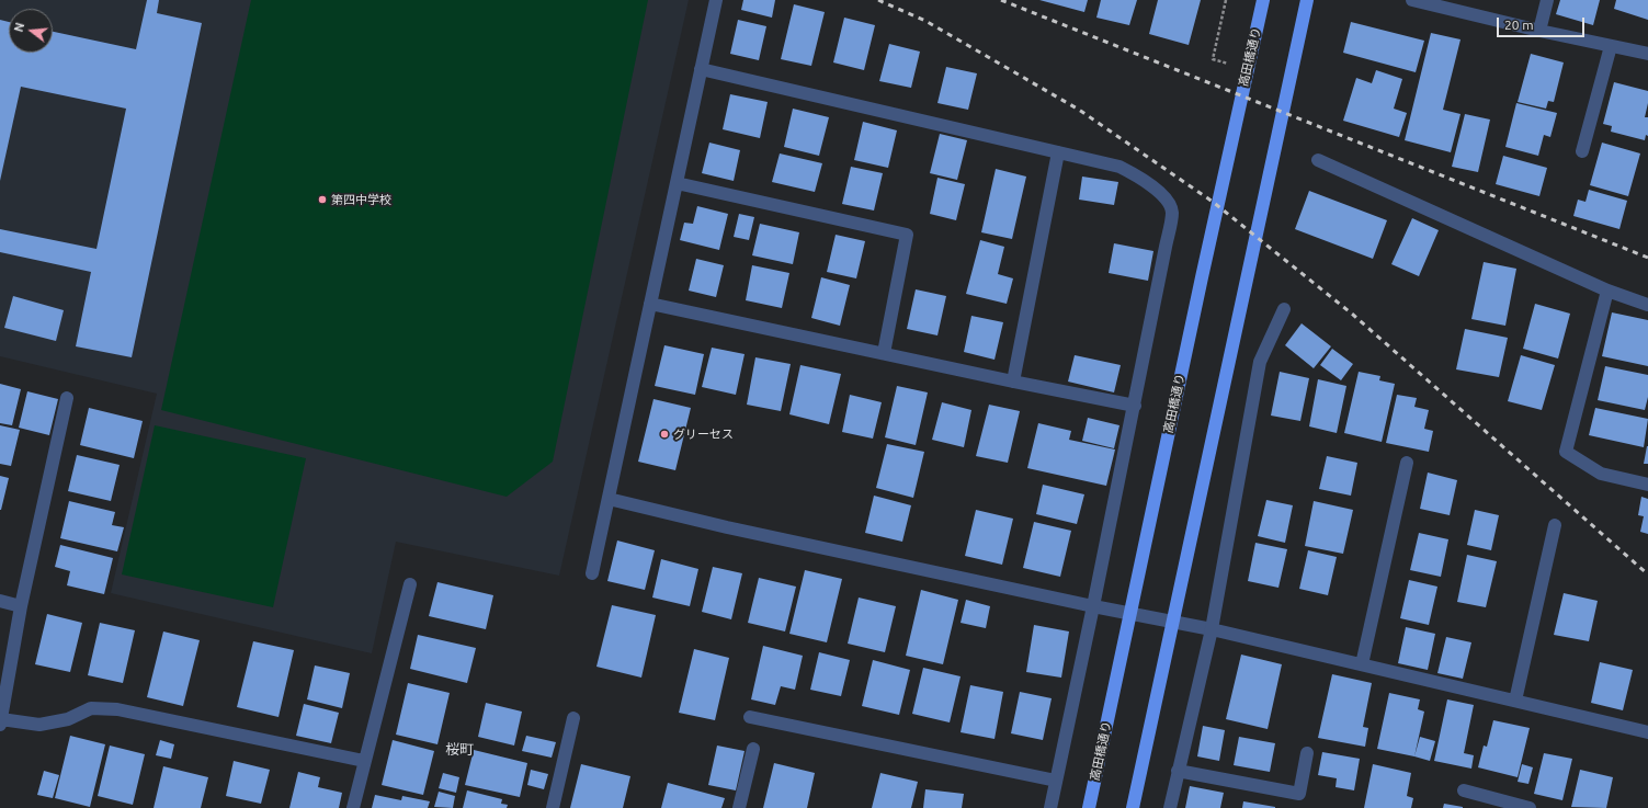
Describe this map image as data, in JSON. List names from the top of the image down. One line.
{"streets":{"highway":["高田橋通り"]},"districts":["桜町"],"places":["第四中学校","グリーセス"],"scale_bar":"20 m","north":"left"}
